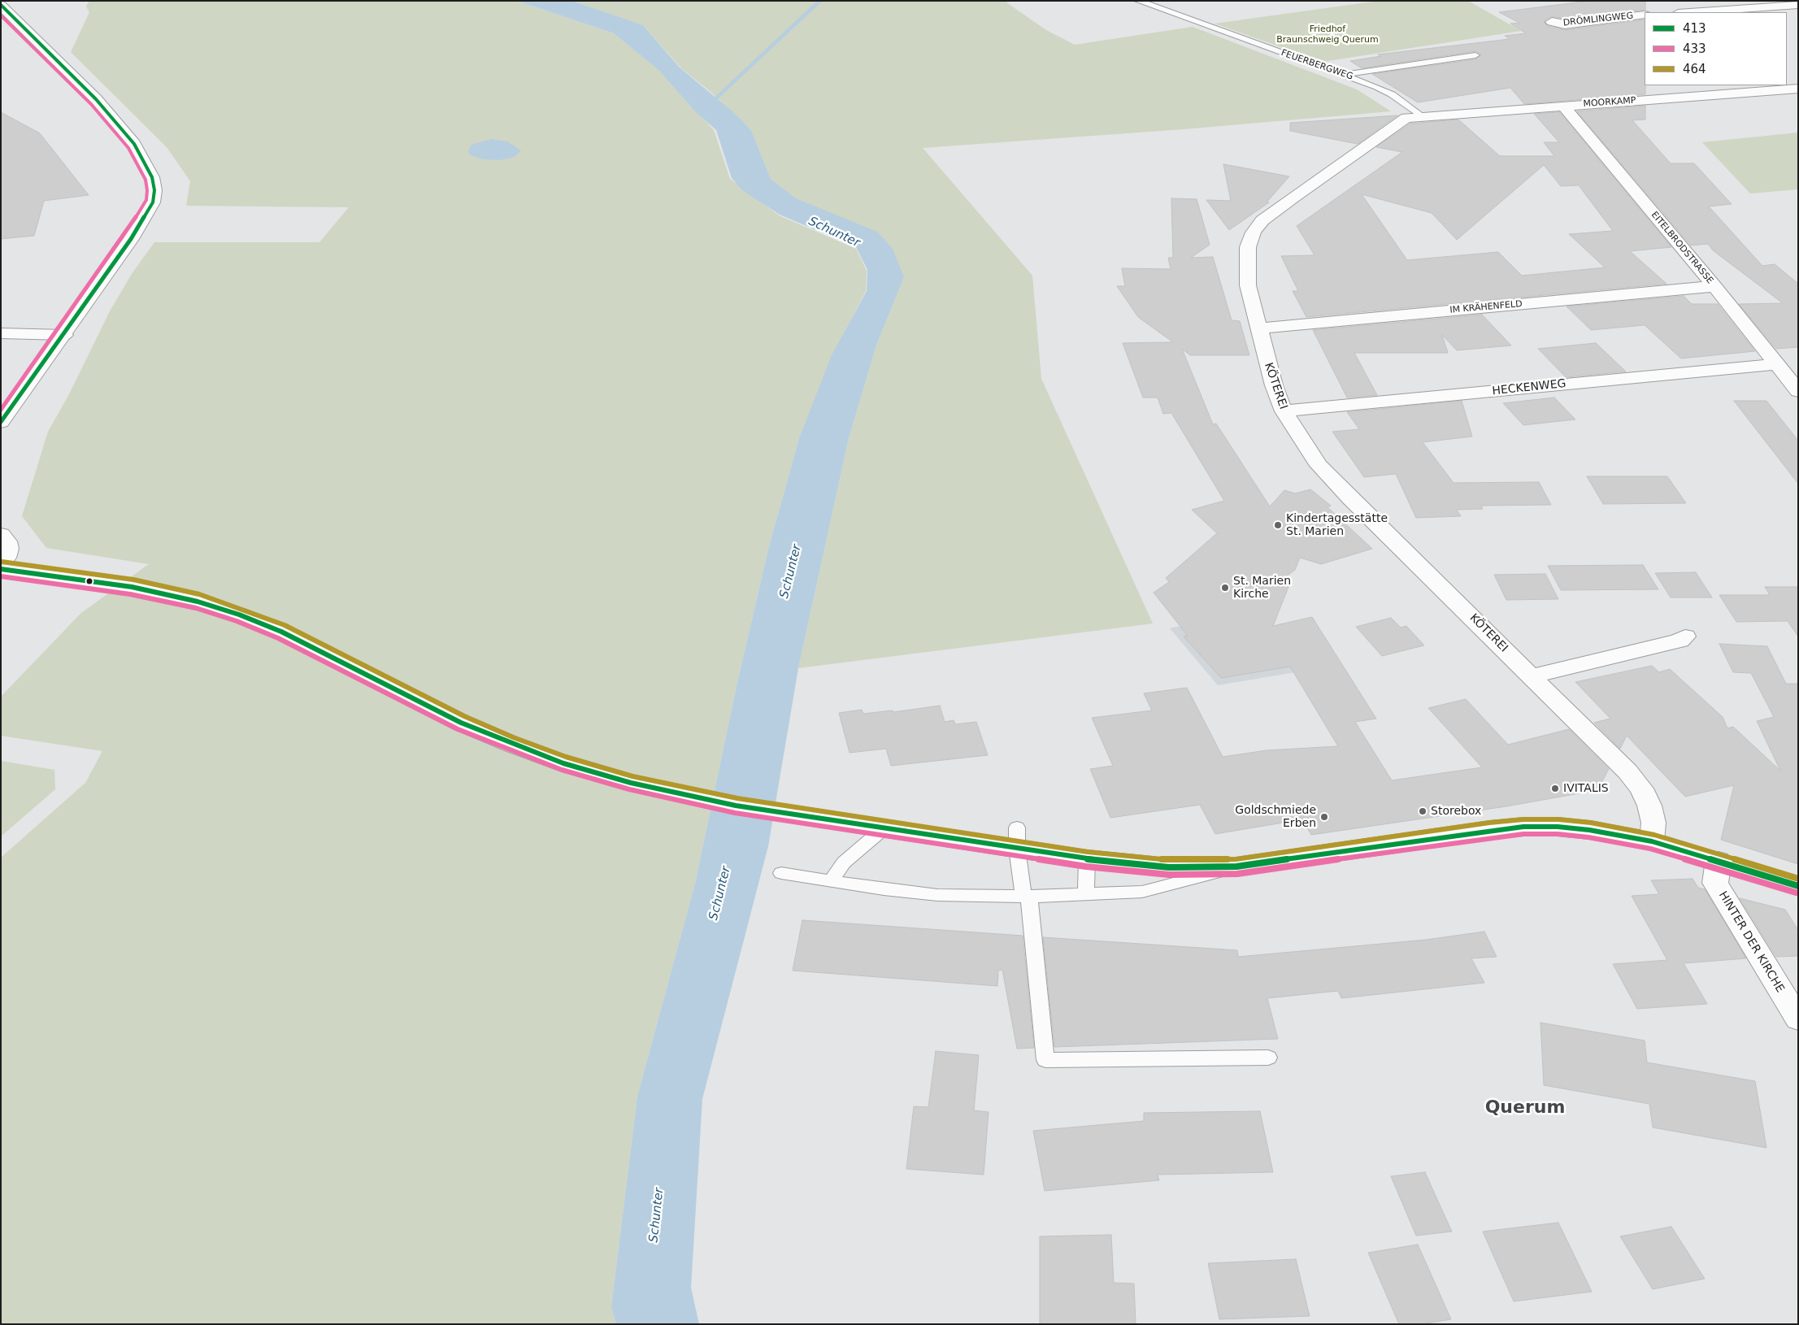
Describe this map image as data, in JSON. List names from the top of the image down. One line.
{"streets":{"street":["DRÖMLINGWEG","MOORKAMP","EITELBRODSTRASSE","IM KRÄHENFELD","KÖTEREI","HECKENWEG","HINTER DER KIRCHE"],"lane":["FEUERBERGWEG"]},"crossings":[["FEUERBERGWEG","MOORKAMP"],["FEUERBERGWEG","KÖTEREI"],["MOORKAMP","EITELBRODSTRASSE"],["MOORKAMP","KÖTEREI"],["EITELBRODSTRASSE","IM KRÄHENFELD"],["EITELBRODSTRASSE","HECKENWEG"],["IM KRÄHENFELD","KÖTEREI"],["KÖTEREI","HECKENWEG"]],"districts":["Querum"],"water":["Schunter"],"parks":["Friedhof Braunschweig Querum"],"places":["Kindertagesstätte St. Marien","St. Marien Kirche","IVITALIS","Storebox","Goldschmiede Erben"],"lines":["transit line 413","transit line 433","transit line 464"],"legend":["413","433","464"]}
